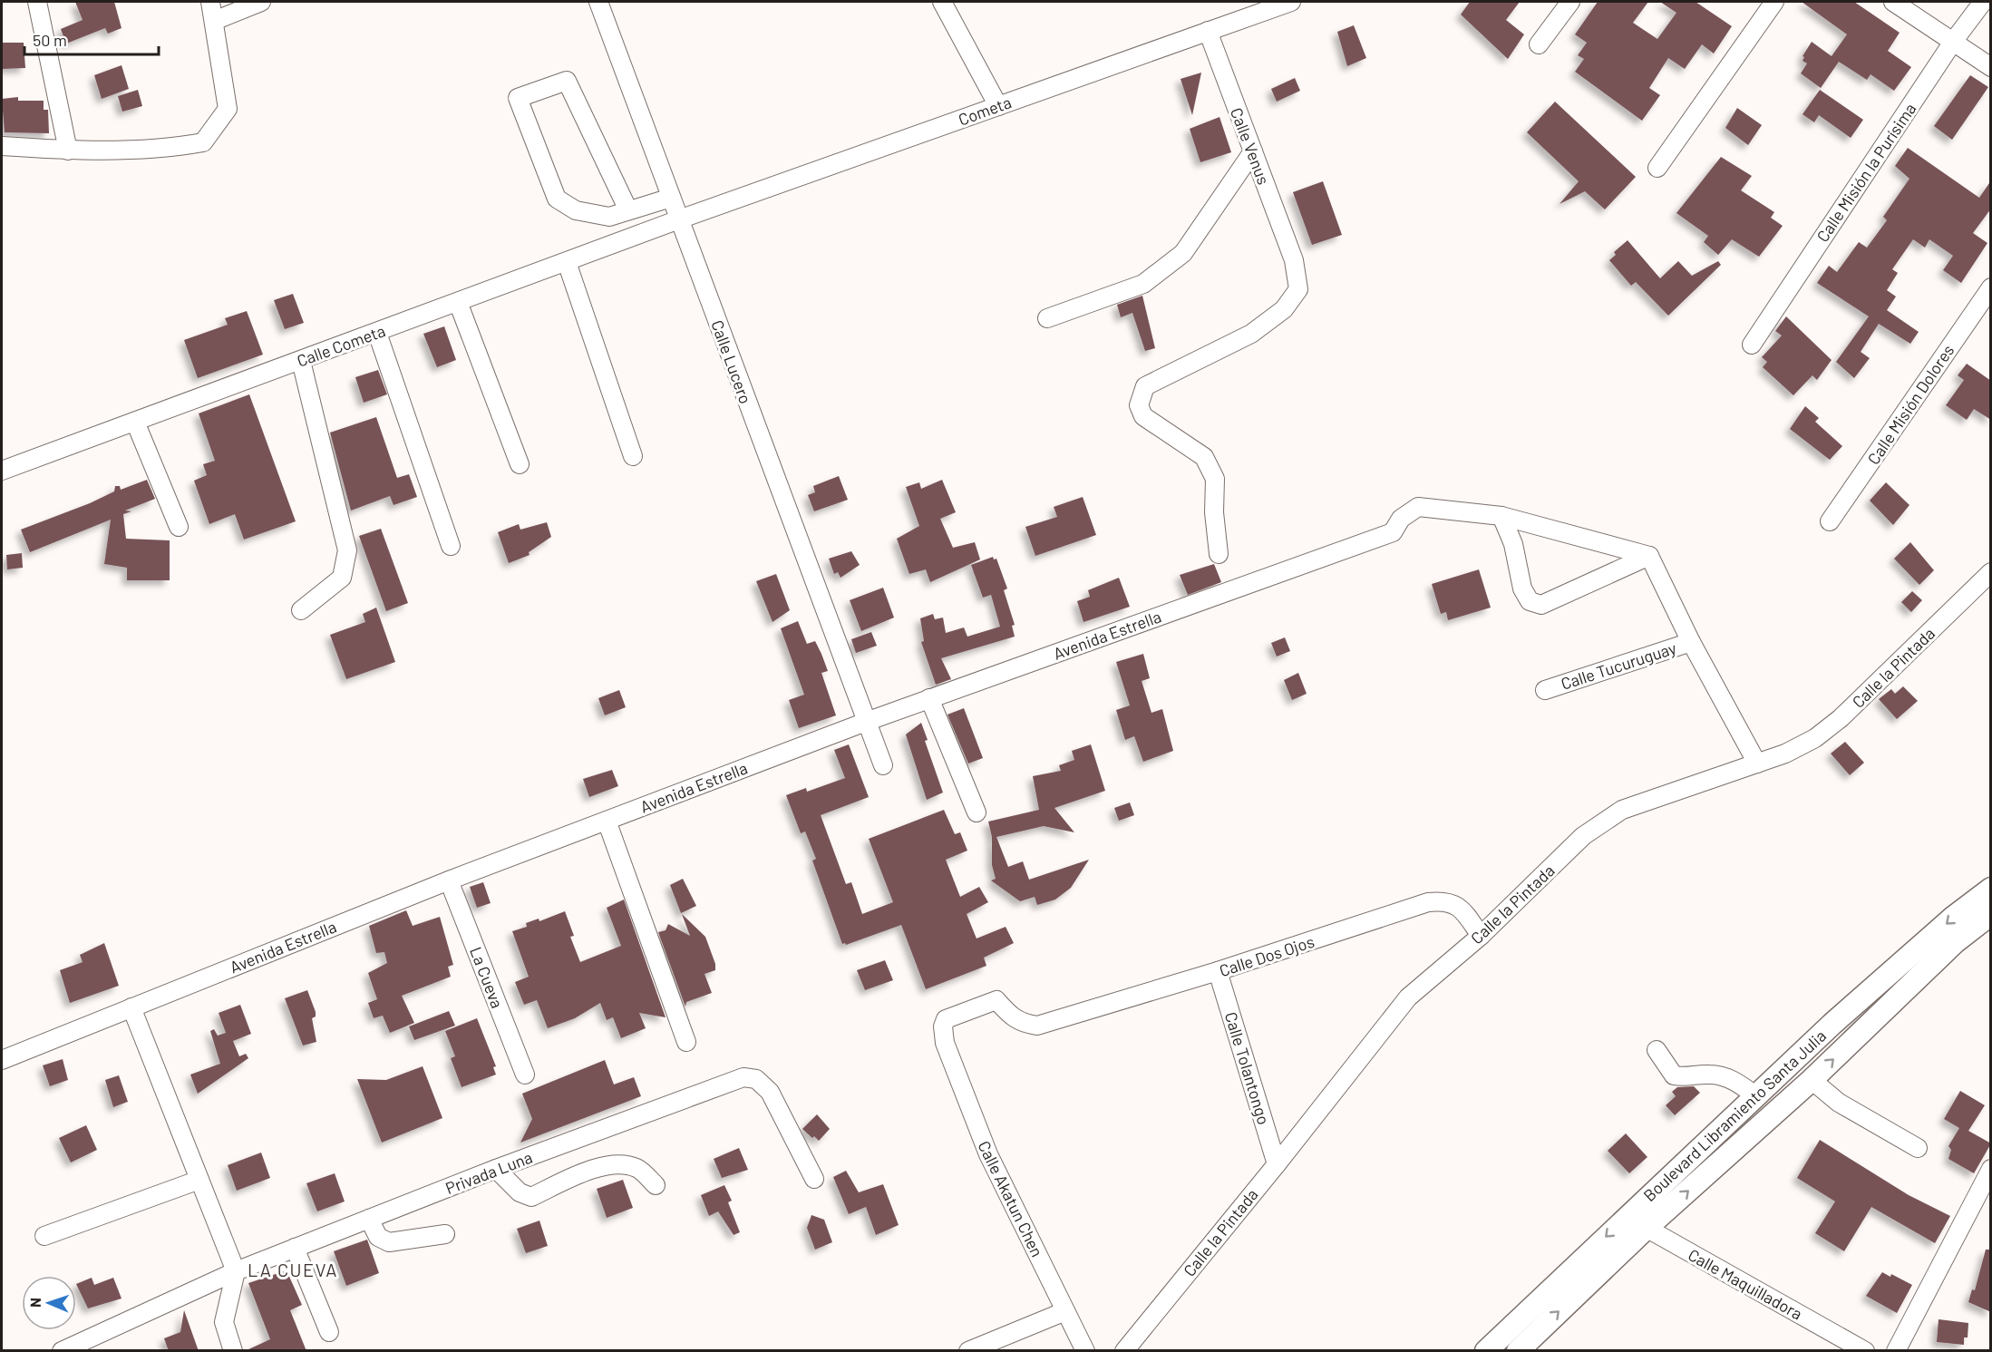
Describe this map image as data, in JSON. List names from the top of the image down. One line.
{"streets":{"main road":["Boulevard Libramiento Santa Julia"],"street":["Cometa","Calle Venus","Calle Misión la Purísima","Calle Cometa","Calle Lucero","Calle Misión Dolores","Avenida Estrella","Calle Tucuruguay","Calle la Pintada","Calle Dos Ojos","La Cueva","Calle Tolantongo","Privada Luna","Calle Akatun Chen","Calle Maquilladora"]},"crossings":[["Cometa","Calle Venus"],["Cometa","Calle Cometa"],["Cometa","Calle Lucero"],["Calle Cometa","Calle Lucero"],["Calle Lucero","Avenida Estrella"],["Avenida Estrella","La Cueva"],["Calle Tucuruguay","Calle la Pintada"],["Calle la Pintada","Calle Dos Ojos"],["Calle la Pintada","Calle Tolantongo"],["Calle Dos Ojos","Calle Tolantongo"],["Calle Dos Ojos","Calle Akatun Chen"],["Boulevard Libramiento Santa Julia","Calle Maquilladora"]],"districts":["LA CUEVA"],"scale_bar":"50 m","north":"left"}
